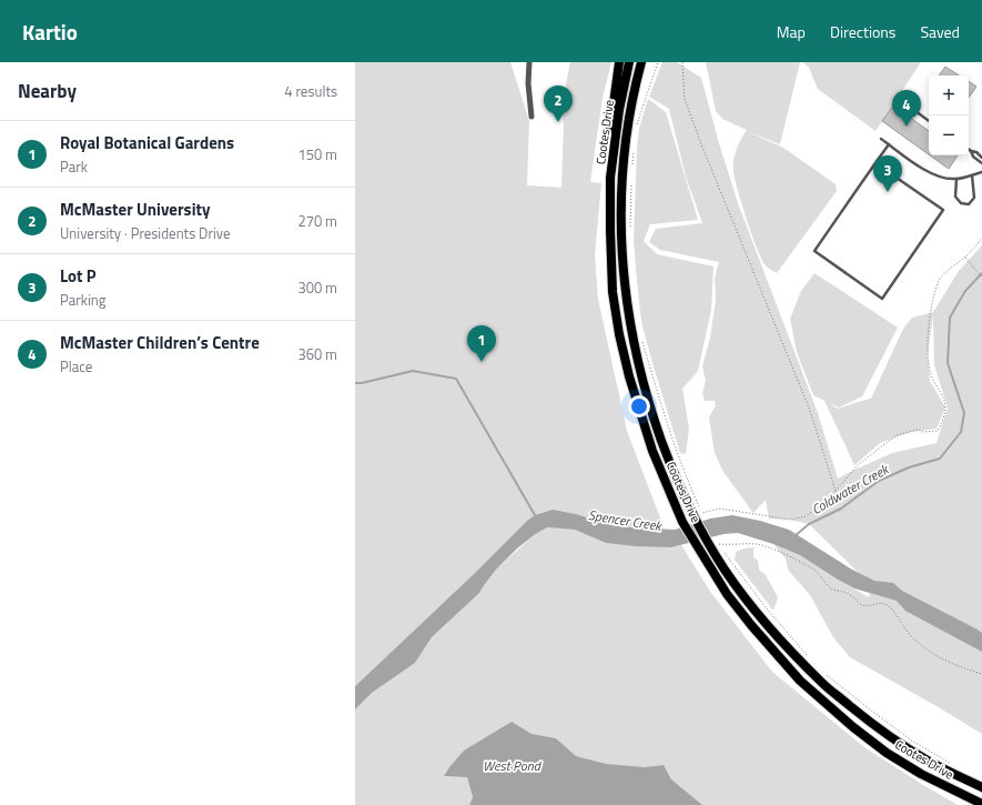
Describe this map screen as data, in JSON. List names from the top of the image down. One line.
{"streets":{"main road":["Cootes Drive"]},"water":["Coldwater Creek","Spencer Creek","West Pond"],"page":{"header":"Kartio","nav":["Map","Directions","Saved"],"heading":["Nearby","4 results"],"map_buttons":["+","−"],"pins":["2","4","3","1"],"list":[{"mark":"1","name":"Royal Botanical Gardens","note":"Park","value":"150 m"},{"mark":"2","name":"McMaster University","note":"University · Presidents Drive","value":"270 m"},{"mark":"3","name":"Lot P","note":"Parking","value":"300 m"},{"mark":"4","name":"McMaster Children’s Centre","note":"Place","value":"360 m"}]}}
